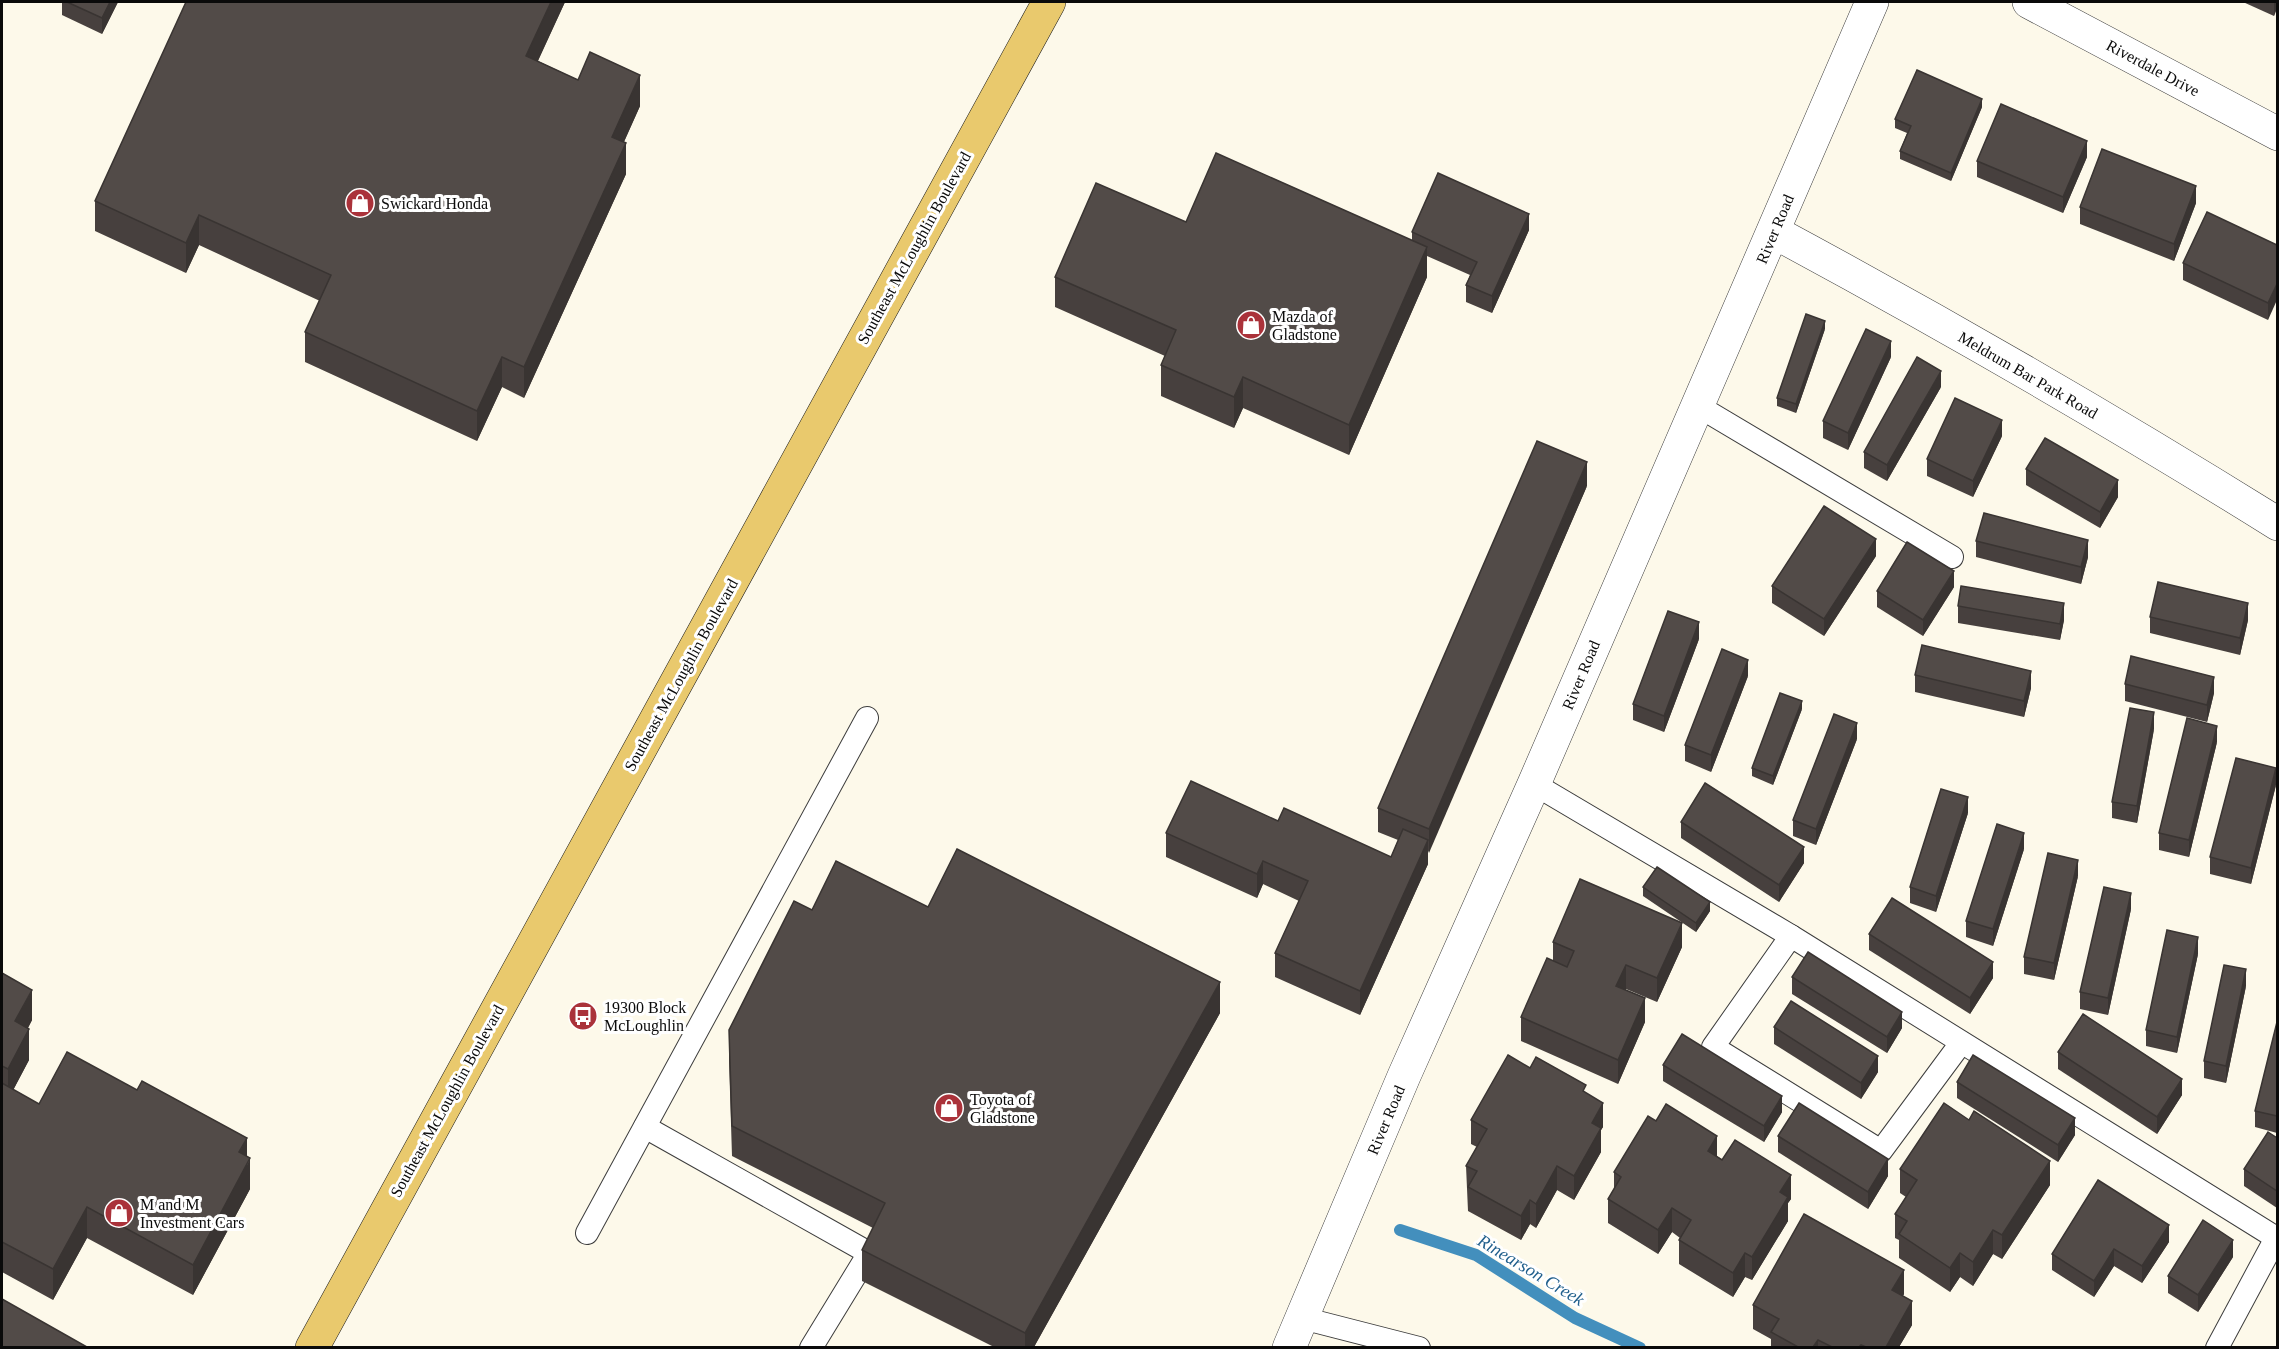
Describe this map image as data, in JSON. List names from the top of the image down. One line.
{"streets":{"main road":["Southeast McLoughlin Boulevard"],"street":["Riverdale Drive","River Road","Meldrum Bar Park Road"]},"crossings":[["River Road","Meldrum Bar Park Road"]],"water":["Rinearson Creek"],"places":{"shop":["Swickard Honda","Mazda of Gladstone","Toyota of Gladstone","M and M Investment Cars"],"bus stop":["19300 Block McLoughlin"]}}
